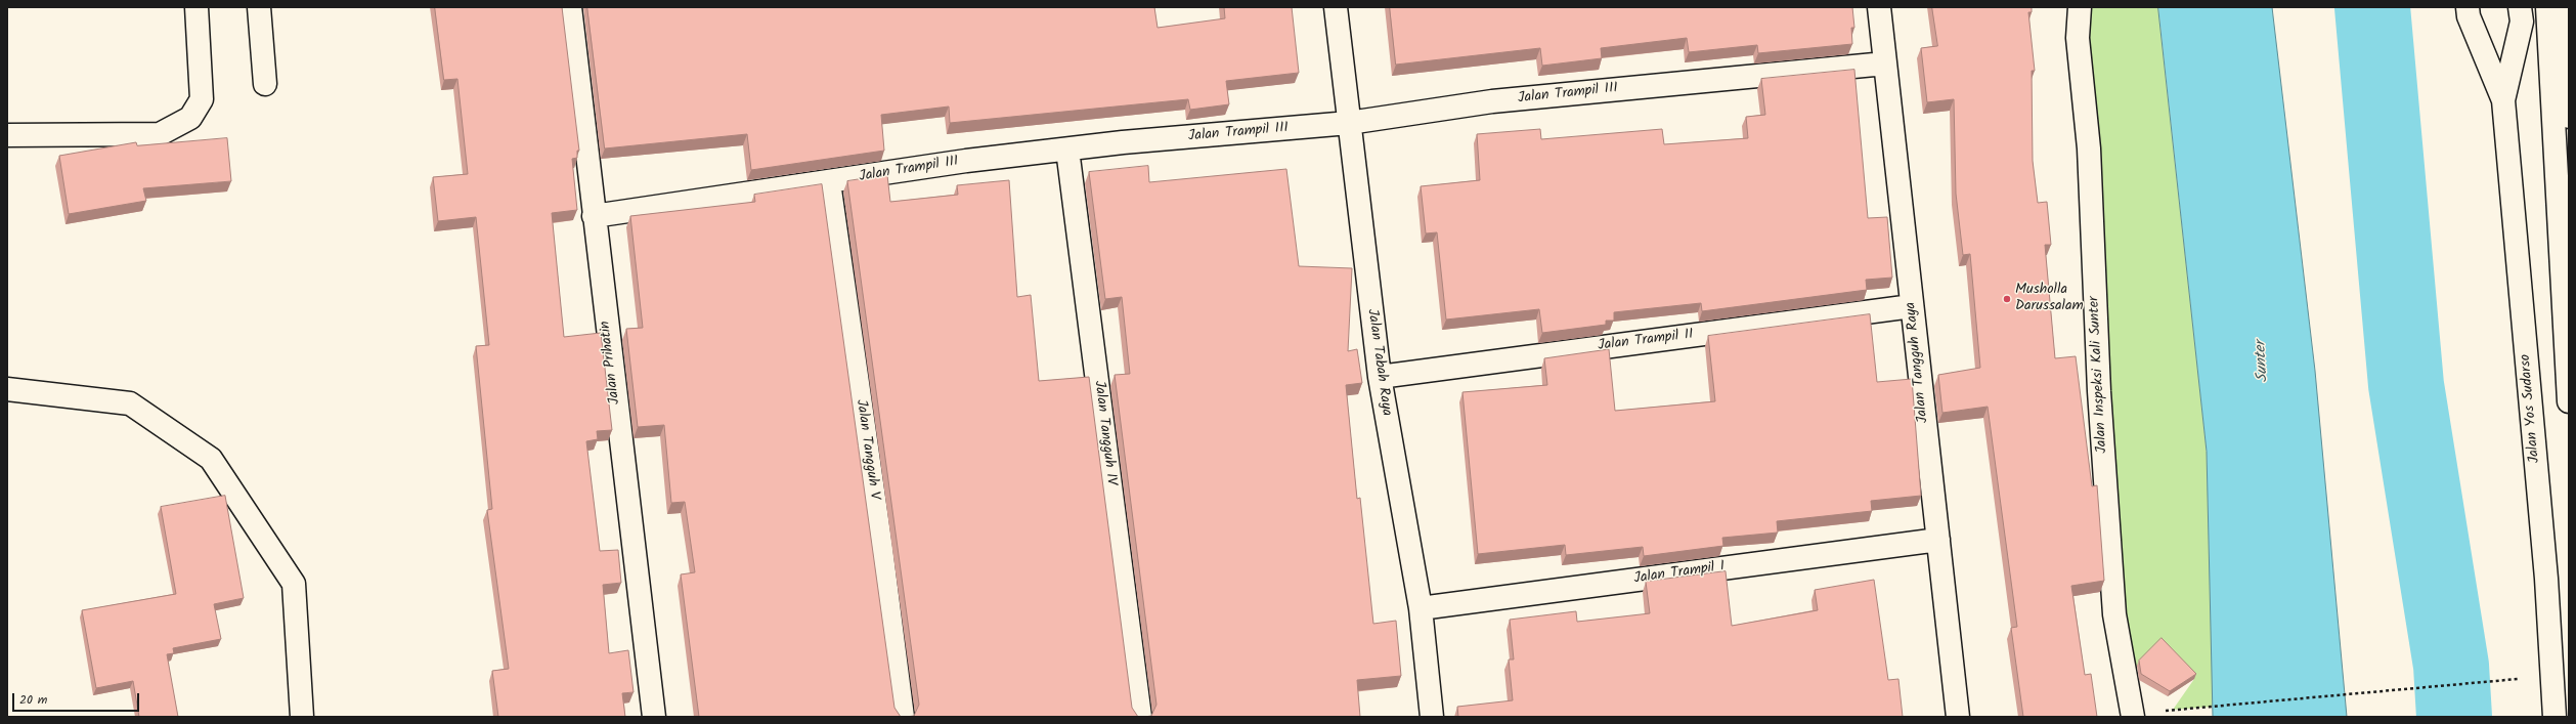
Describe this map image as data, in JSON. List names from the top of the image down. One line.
{"streets":{"main road":["Jalan Trampil III","Jalan Trampil II","Jalan Prihatin","Jalan Tabah Raya","Jalan Tangguh Raya","Jalan Inspeksi Kali Sunter","Jalan Yos Sudarso","Jalan Tangguh IV","Jalan Tangguh V","Jalan Trampil I"]},"crossings":[["Jalan Trampil III","Jalan Prihatin"],["Jalan Trampil III","Jalan Tabah Raya"],["Jalan Trampil III","Jalan Tangguh Raya"],["Jalan Trampil III","Jalan Tangguh IV"],["Jalan Trampil III","Jalan Tangguh V"],["Jalan Trampil II","Jalan Tabah Raya"],["Jalan Trampil II","Jalan Tangguh Raya"],["Jalan Tabah Raya","Jalan Trampil I"],["Jalan Tangguh Raya","Jalan Trampil I"]],"water":["Sunter"],"places":["Musholla Darussalam"],"scale_bar":"20 m"}
